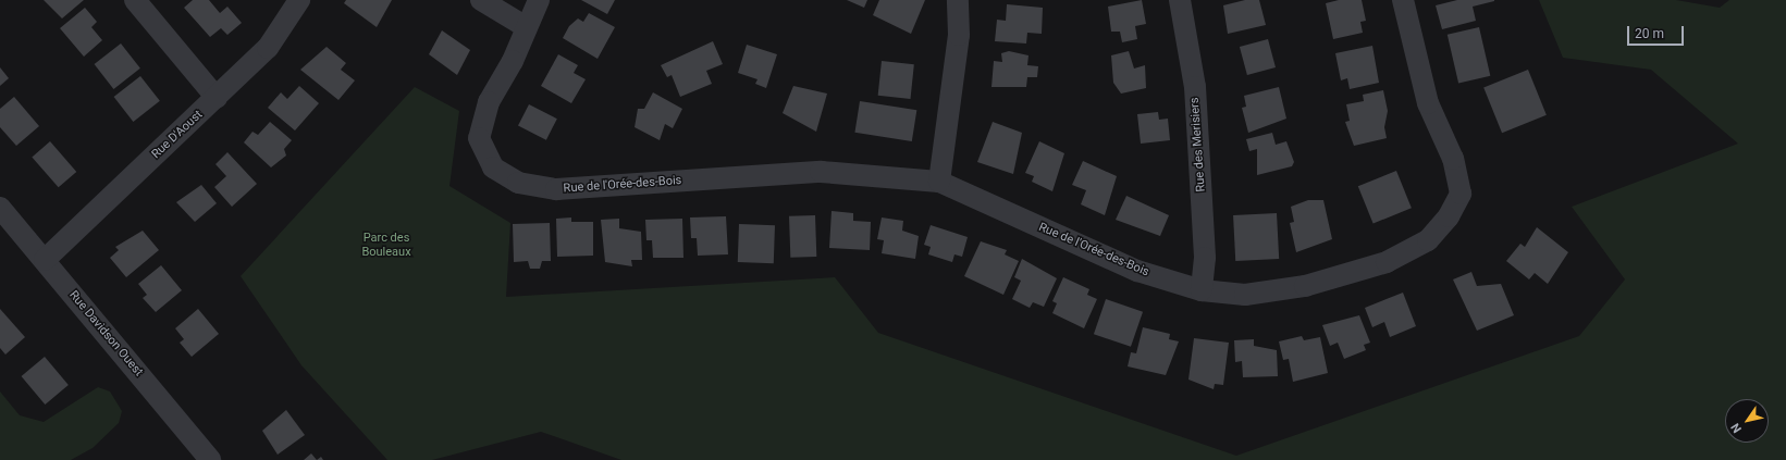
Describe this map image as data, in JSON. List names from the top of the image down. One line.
{"streets":{"street":["Rue D'Aoust","Rue des Merisiers","Rue de l'Orée-des-Bois","Rue Davidson Ouest"]},"crossings":[["Rue D'Aoust","Rue Davidson Ouest"],["Rue des Merisiers","Rue de l'Orée-des-Bois"]],"parks":["Parc des Bouleaux"],"scale_bar":"20 m","north":"bottom left"}
